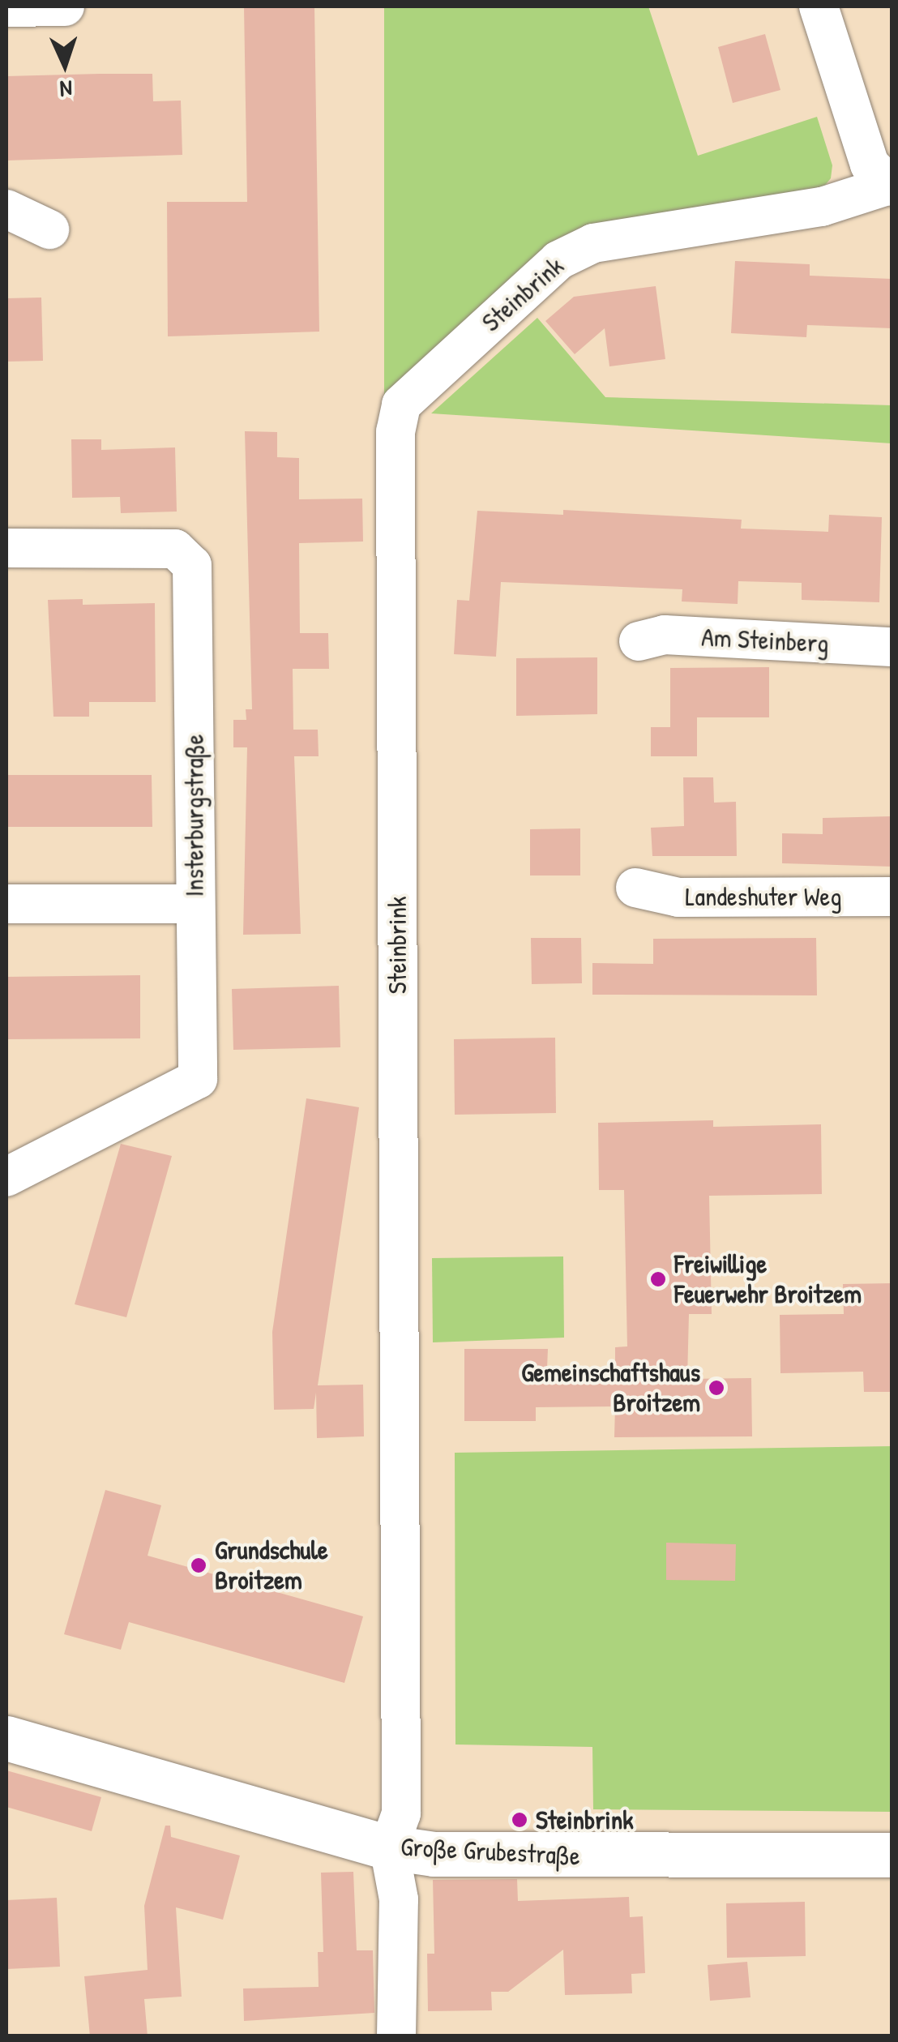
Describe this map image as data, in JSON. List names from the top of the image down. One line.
{"streets":{"street":["Steinbrink","Am Steinberg","Insterburgstraße","Landeshuter Weg","Große Grubestraße"]},"crossings":[["Steinbrink","Große Grubestraße"]],"places":["Freiwillige Feuerwehr Broitzem","Gemeinschaftshaus Broitzem","Grundschule Broitzem","Steinbrink"],"north":"bottom"}
